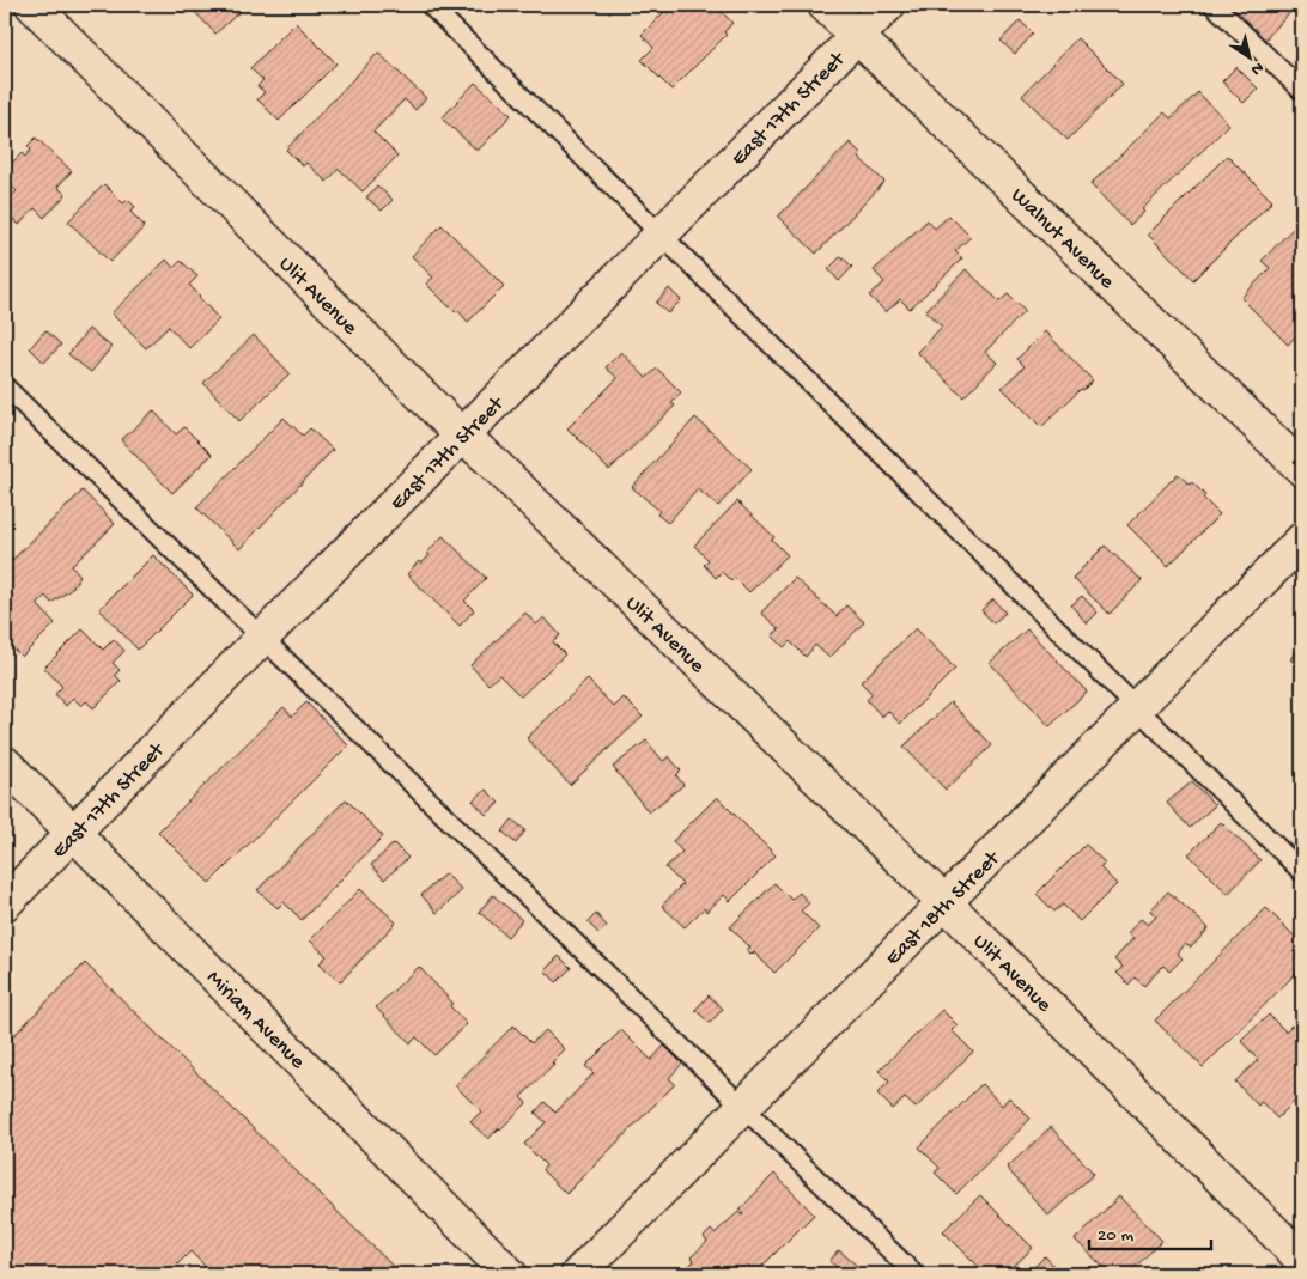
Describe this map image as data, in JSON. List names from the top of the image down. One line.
{"streets":{"street":["East 17th Street","Walnut Avenue","Ulit Avenue","East 18th Street","Miriam Avenue"]},"crossings":[["East 17th Street","Walnut Avenue"],["East 17th Street","Ulit Avenue"],["East 17th Street","Miriam Avenue"],["Ulit Avenue","East 18th Street"]],"scale_bar":"20 m","north":"bottom right"}
